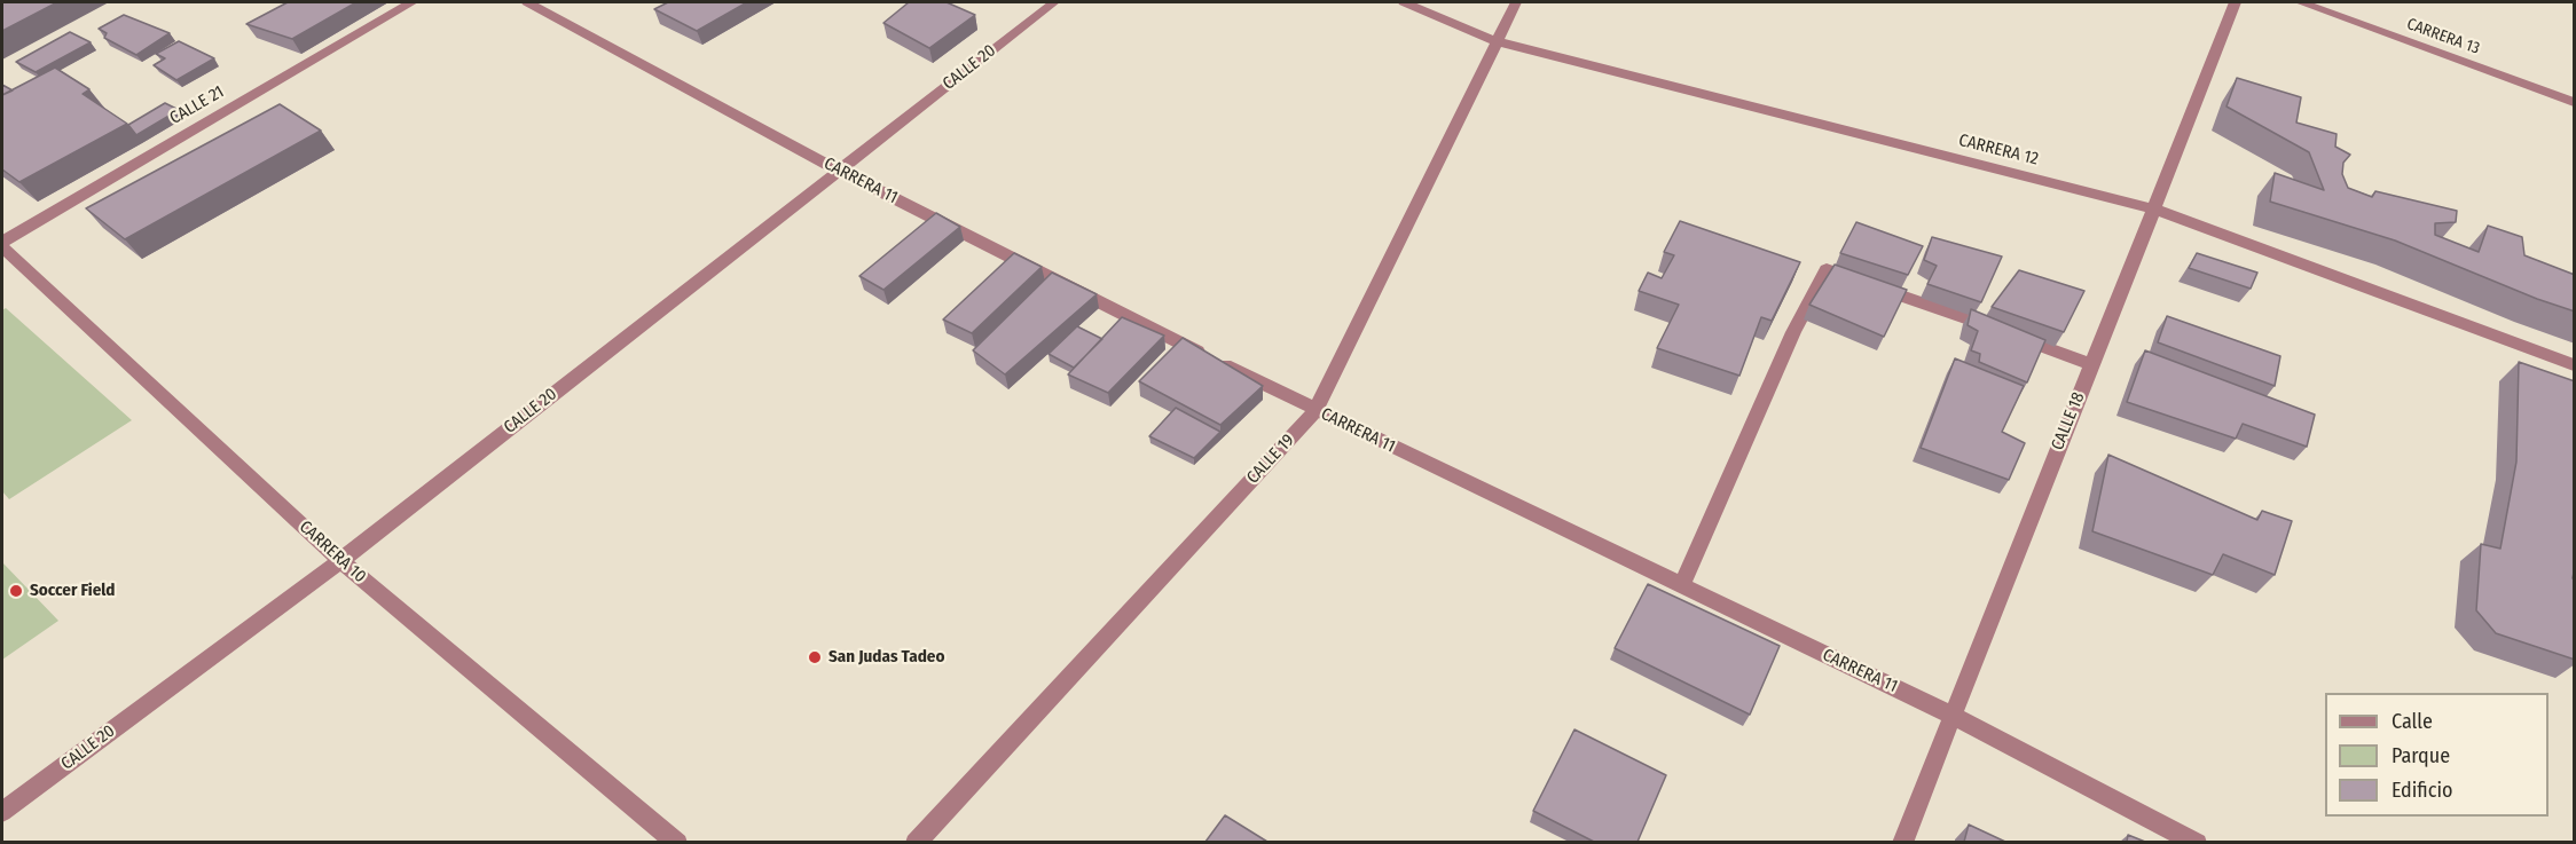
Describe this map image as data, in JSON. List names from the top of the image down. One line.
{"streets":{"street":["CARRERA 13","CALLE 20","CALLE 21","CARRERA 12","CARRERA 11","CALLE 18","CALLE 19","CARRERA 10"]},"crossings":[["CALLE 20","CARRERA 11"],["CALLE 20","CARRERA 10"],["CARRERA 12","CALLE 18"],["CARRERA 12","CALLE 19"],["CARRERA 11","CALLE 18"],["CARRERA 11","CALLE 19"]],"places":["Soccer Field","San Judas Tadeo"],"legend":["Calle","Parque","Edificio"]}
